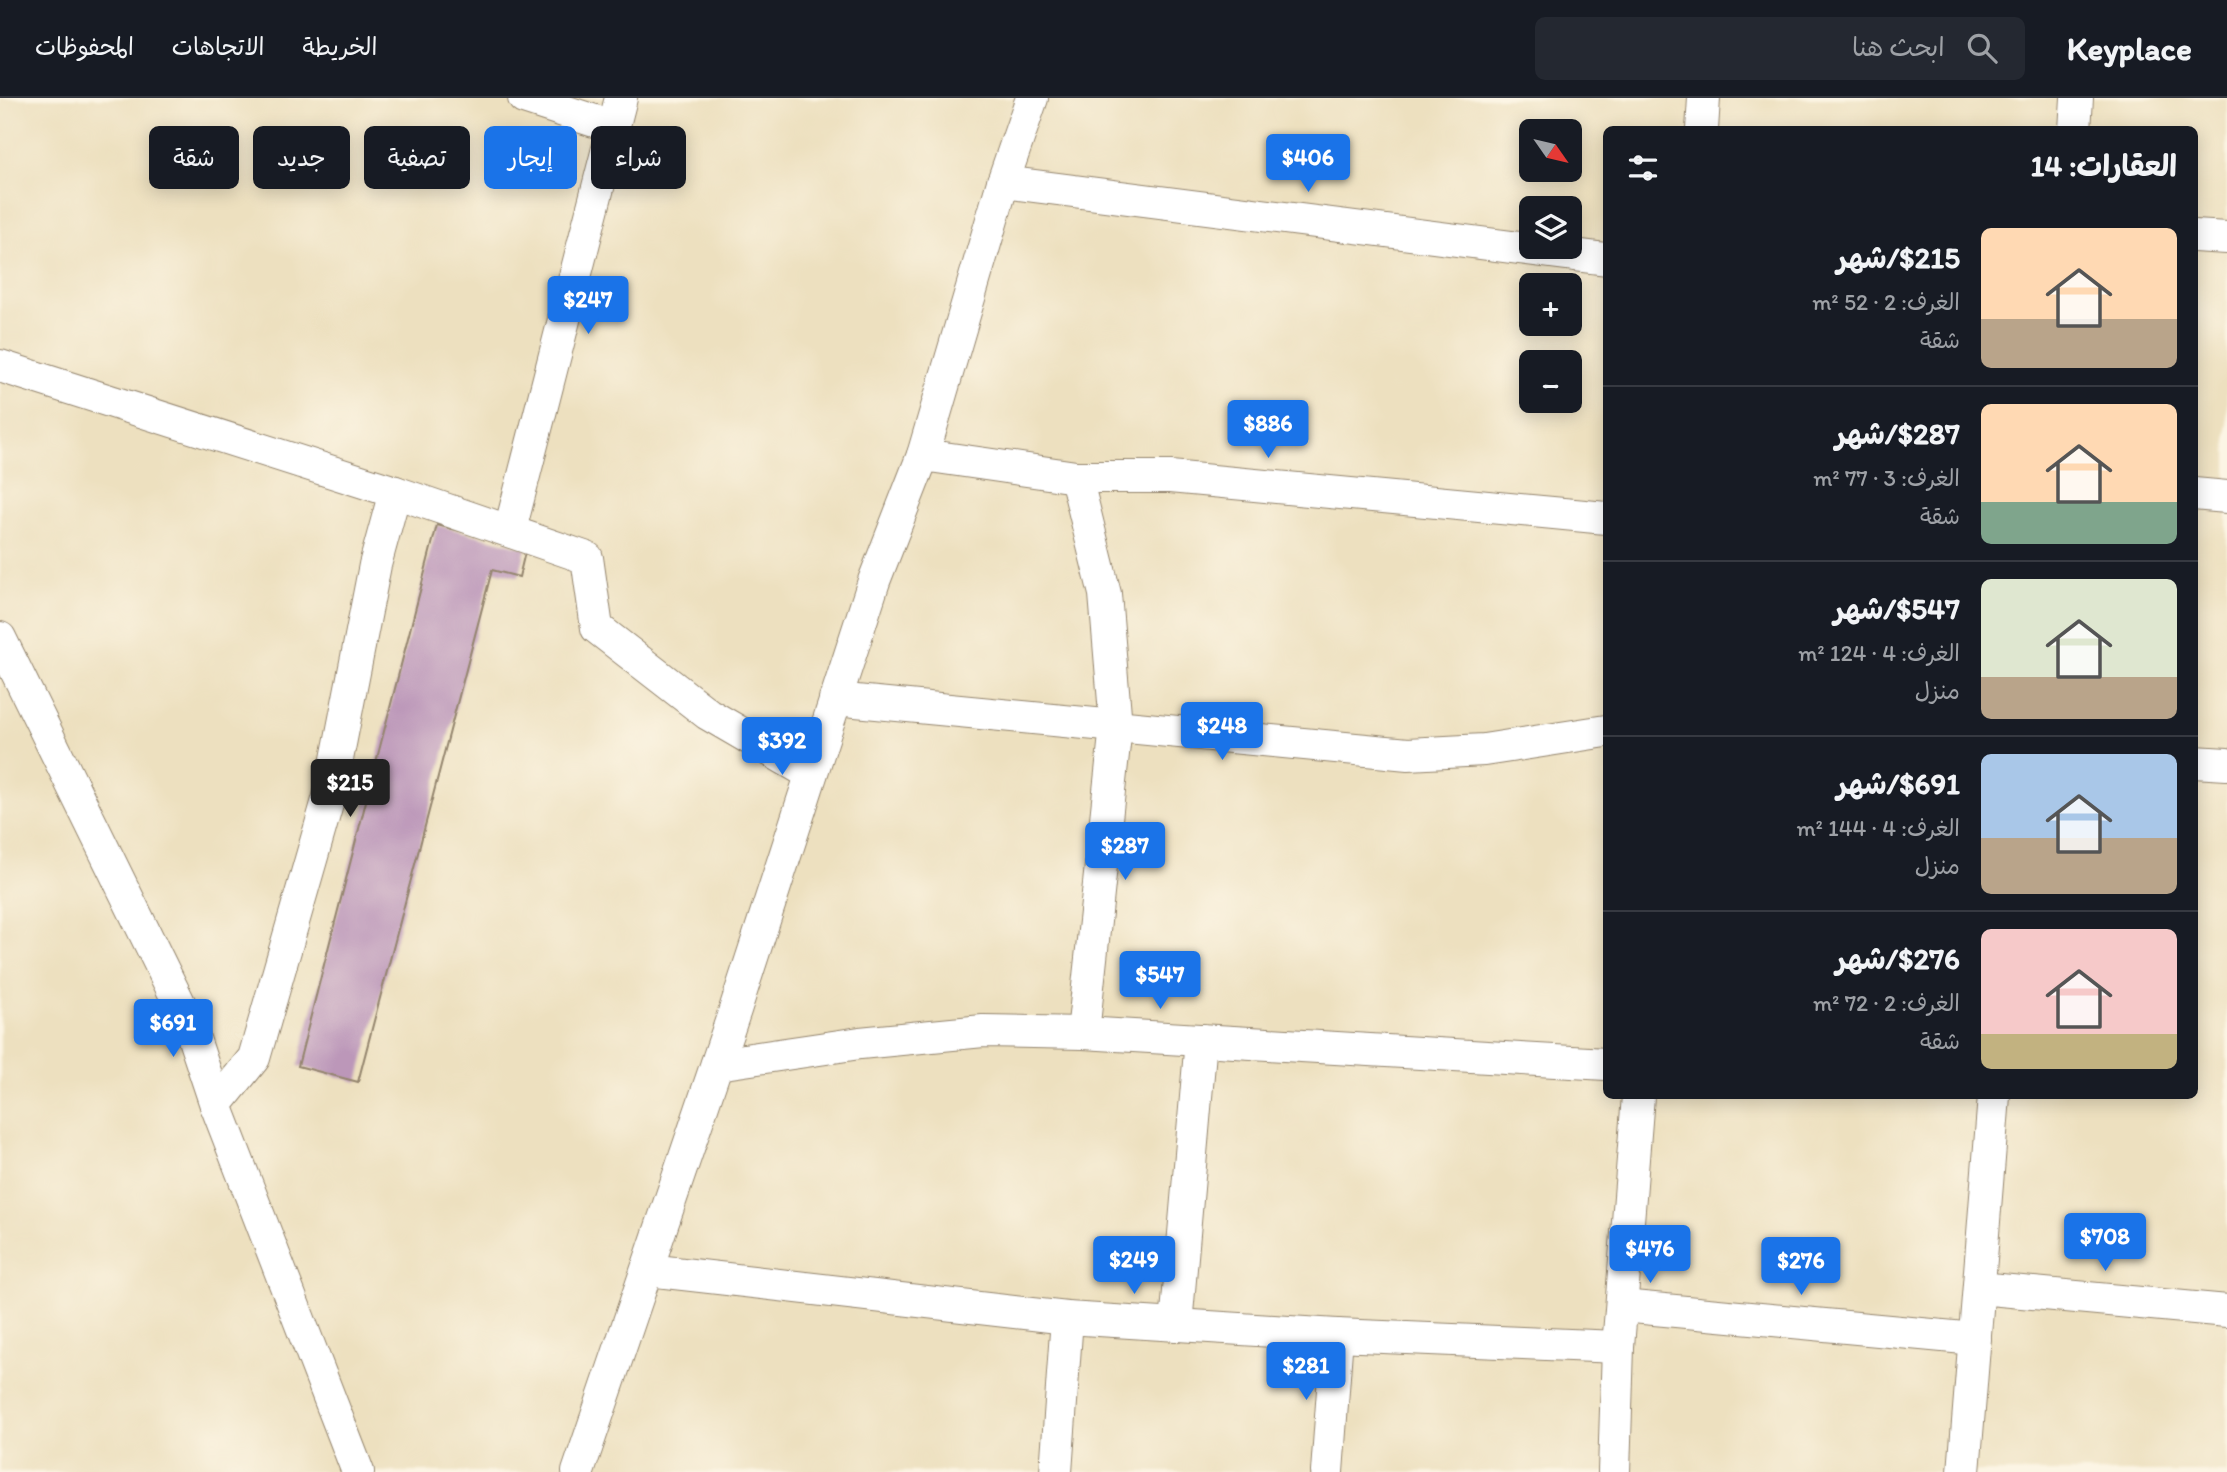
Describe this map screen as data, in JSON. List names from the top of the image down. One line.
{"north":"bottom right","page":{"header":"Keyplace","search":"ابحث هنا","nav":["الخريطة","الاتجاهات","المحفوظات"],"map_buttons":["+","−"],"chip":["شراء","إيجار","تصفية","جديد","شقة"],"heading":"العقارات: 14","price":["$406","$247","$886","$248","$392","$215","$287","$547","$691","$708","$476","$249","$276","$281"],"list":[{"name":"$215/شهر","note":"الغرف: 2 · 52 m² · شقة"},{"name":"$287/شهر","note":"الغرف: 3 · 77 m² · شقة"},{"name":"$547/شهر","note":"الغرف: 4 · 124 m² · منزل"},{"name":"$691/شهر","note":"الغرف: 4 · 144 m² · منزل"},{"name":"$276/شهر","note":"الغرف: 2 · 72 m² · شقة"}]}}
